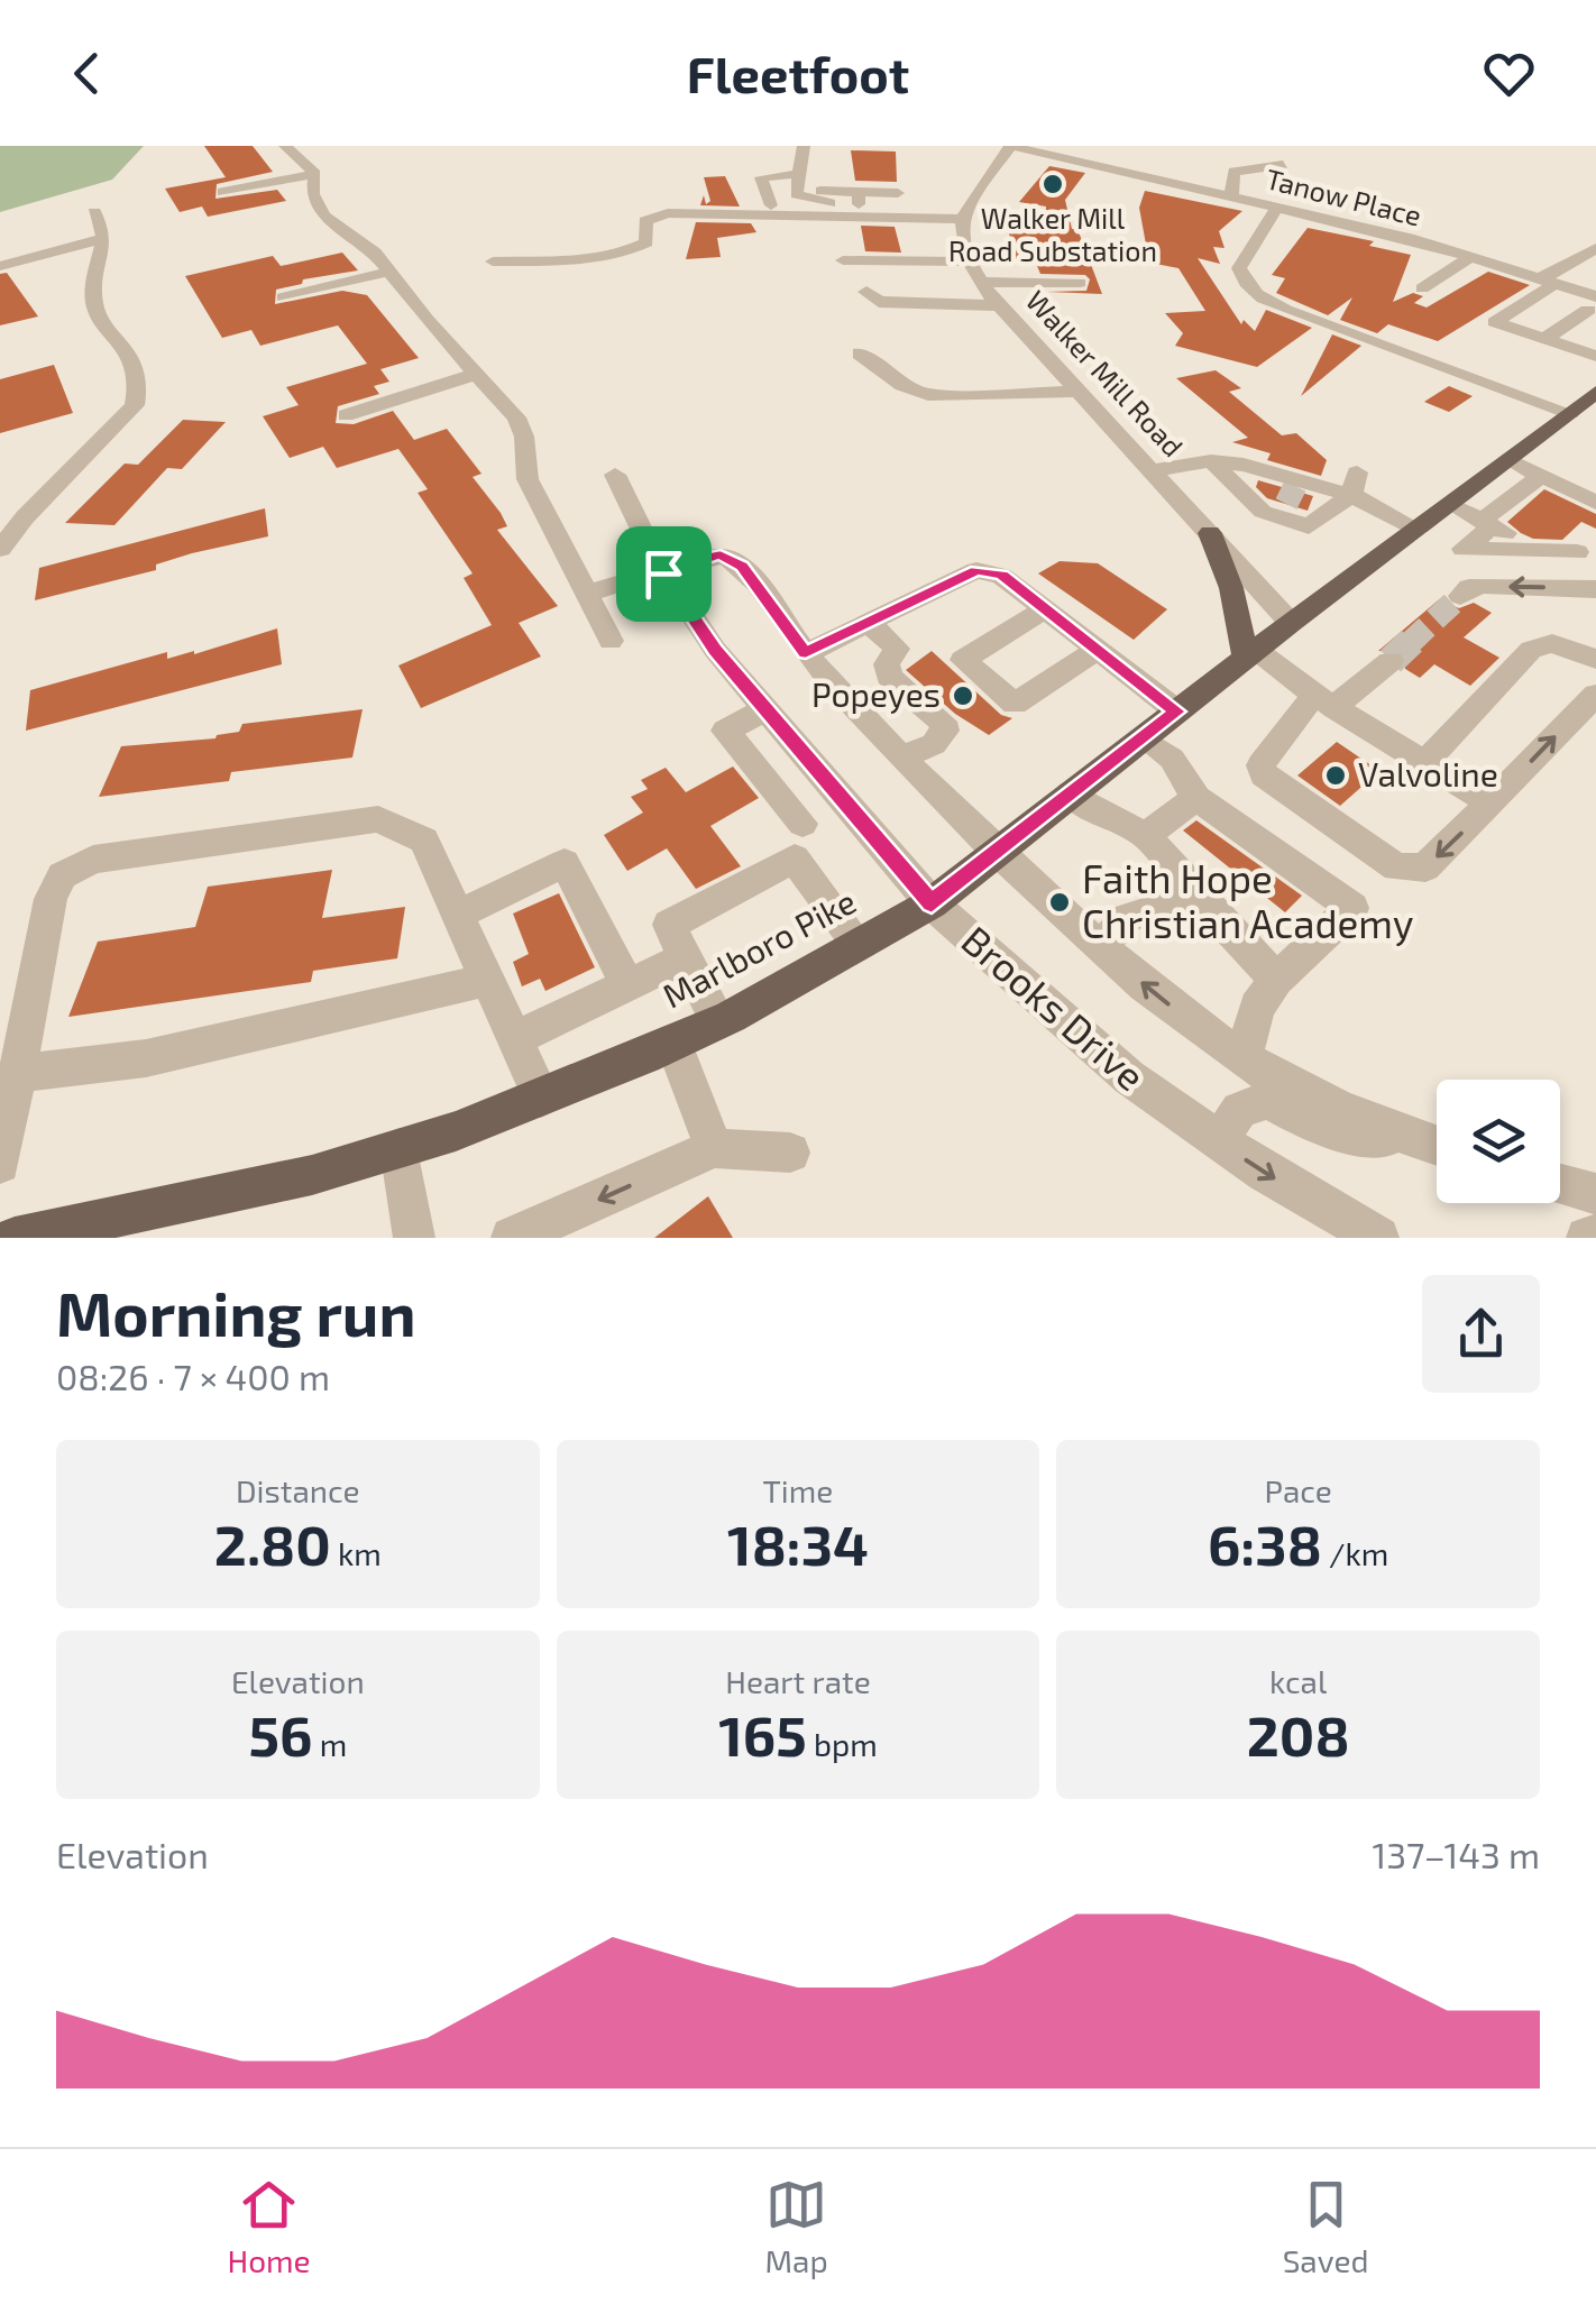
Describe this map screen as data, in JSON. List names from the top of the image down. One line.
{"streets":{"main road":["Marlboro Pike"],"street":["Tanow Place","Walker Mill Road","Brooks Drive"]},"crossings":[["Walker Mill Road","Marlboro Pike"],["Marlboro Pike","Brooks Drive"]],"places":["Walker Mill Road Substation","Popeyes","Valvoline","Faith Hope Christian Academy"],"page":{"header":"Fleetfoot","heading":["Morning run","08:26 · 7 × 400 m"],"stats":[["Distance","2.80 km"],["Time","18:34"],["Pace","6:38 /km"],["Elevation","56 m"],["Heart rate","165 bpm"],["kcal","208"]],"chart":["Elevation","137–143 m"],"tabs":["Home","Map","Saved"]}}
